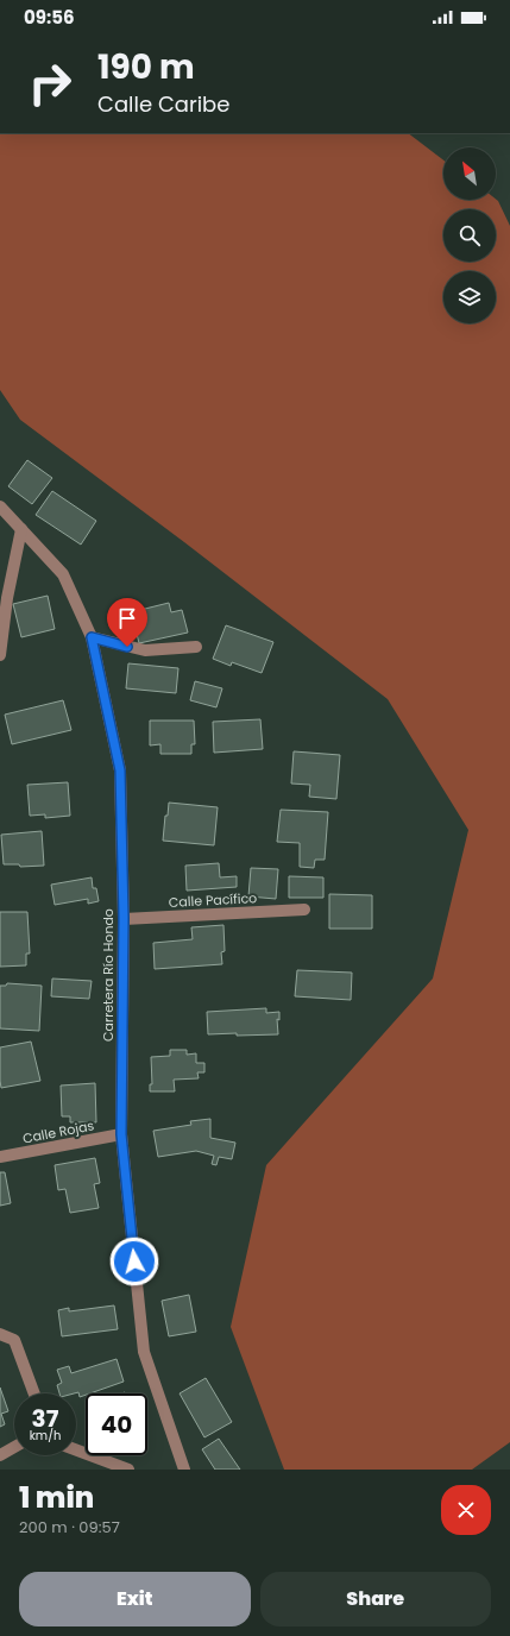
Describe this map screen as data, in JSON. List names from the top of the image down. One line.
{"streets":{"street":["Calle Pacífico","Carretera Río Hondo","Calle Rojas"]},"crossings":[["Calle Pacífico","Carretera Río Hondo"],["Carretera Río Hondo","Calle Rojas"]],"north":"top left","page":{"status":"09:56","turn":["190 m","Calle Caribe"],"speed":"37 km/h","limit":"40","heading":["1 min","200 m · 09:57"],"buttons":["Exit","Share"]}}
